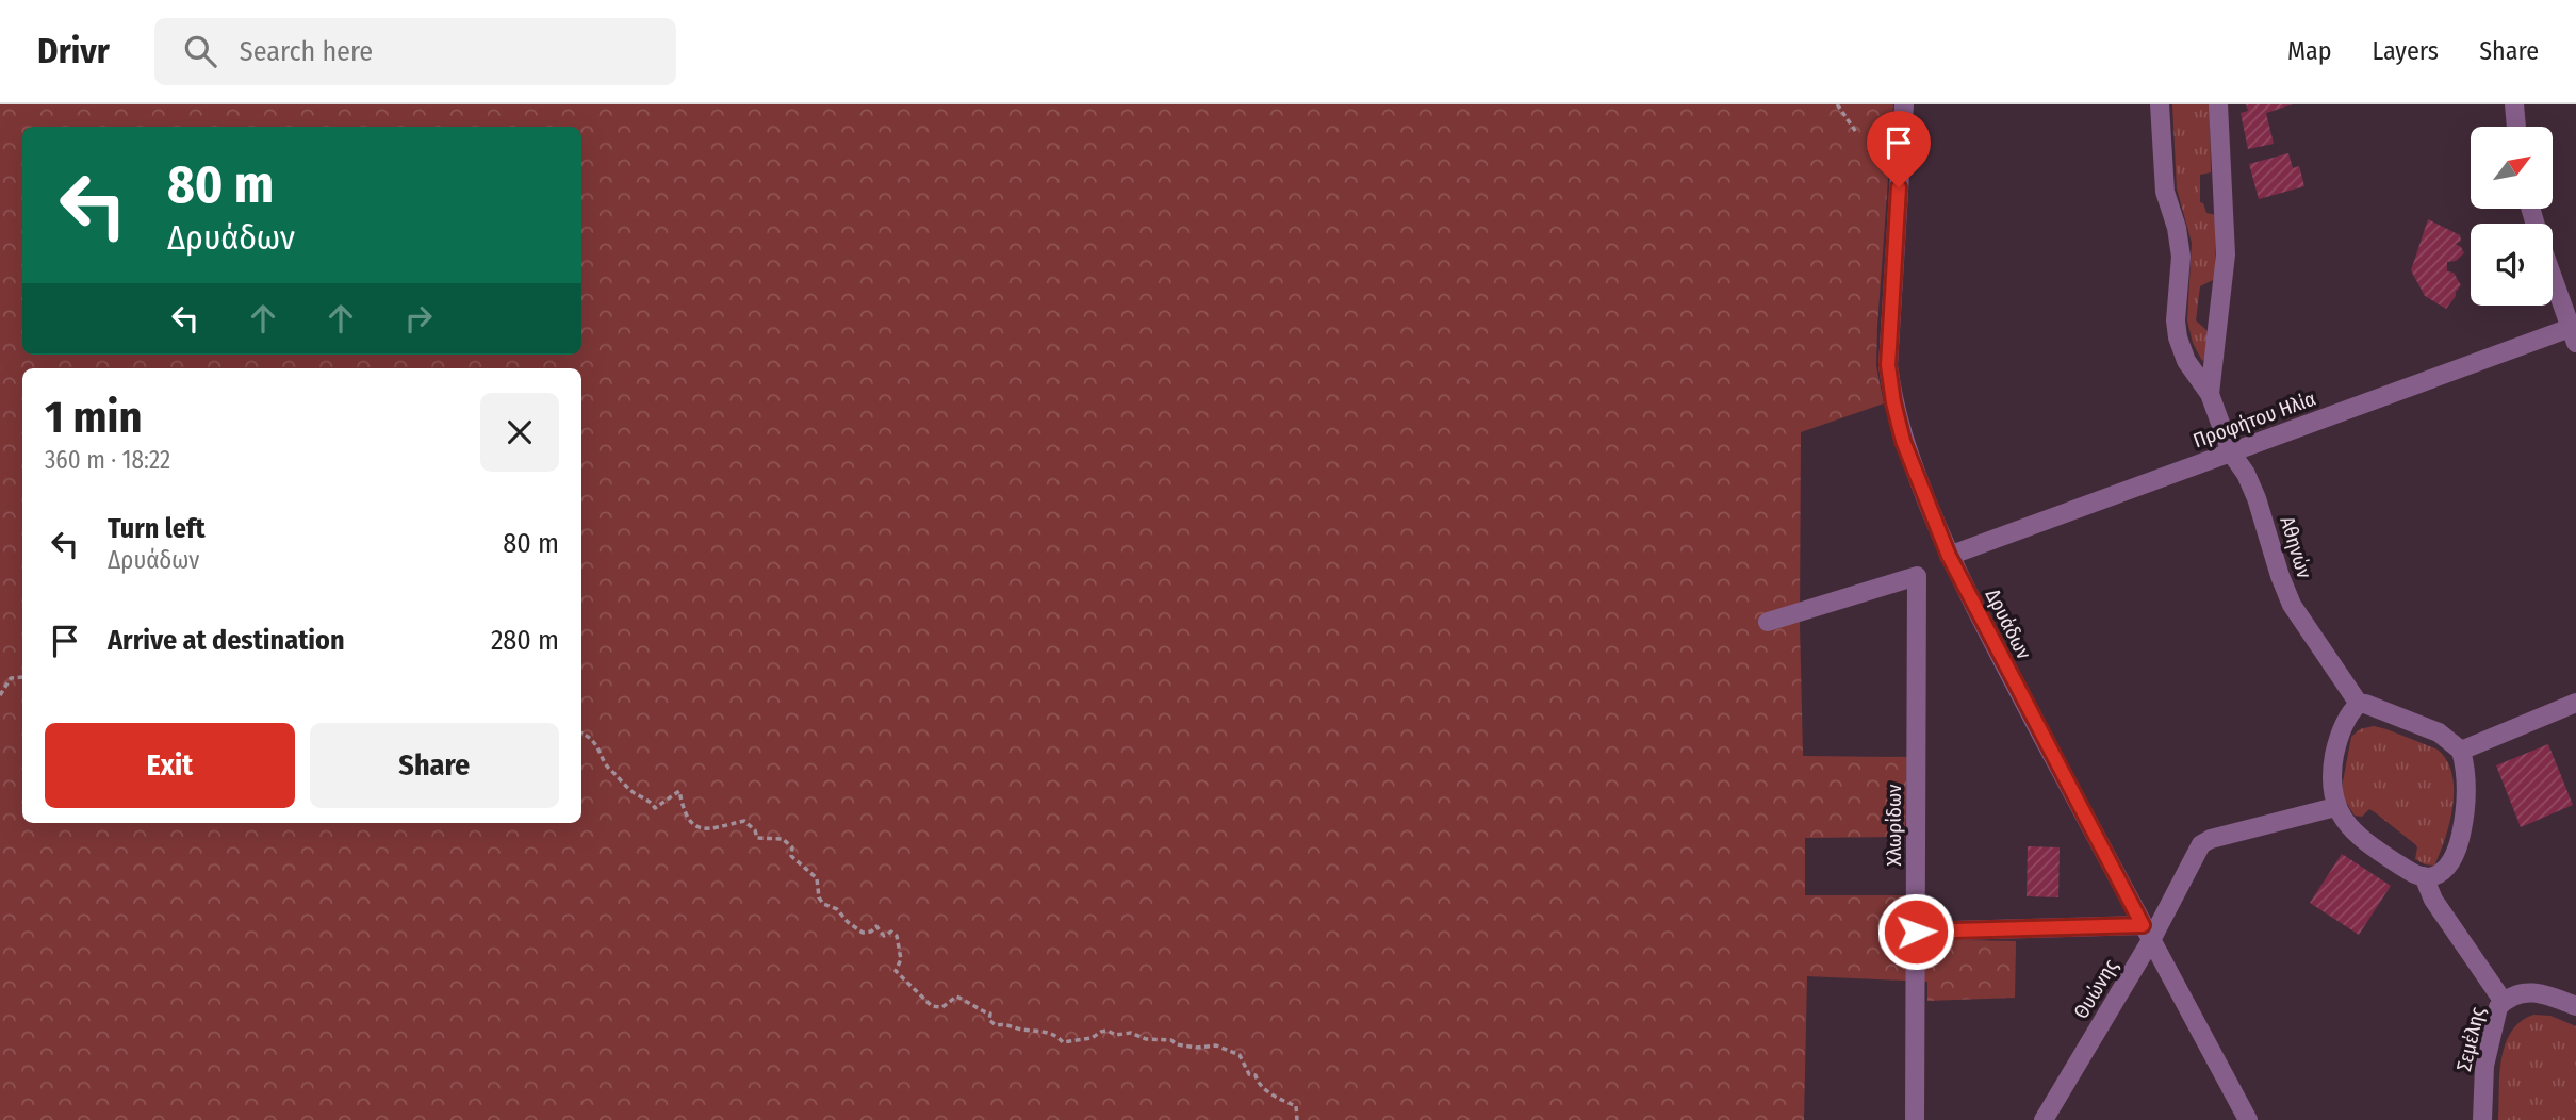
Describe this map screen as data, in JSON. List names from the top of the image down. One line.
{"streets":{"street":["Προφήτου Ηλία","Αθηνών","Δρυάδων","Χλωρίδων","Θυώνης","Σεμέλης"]},"crossings":[["Προφήτου Ηλία","Αθηνών"],["Προφήτου Ηλία","Δρυάδων"],["Αθηνών","Θυώνης"],["Δρυάδων","Θυώνης"]],"north":"top right","page":{"header":"Drivr","search":"Search here","nav":["Map","Layers","Share"],"turn":["80 m","Δρυάδων"],"heading":["1 min","360 m · 18:22"],"list":[{"name":"Turn left","note":"Δρυάδων","value":"80 m"},{"name":"Arrive at destination","value":"280 m"}],"buttons":["Exit","Share"]}}
